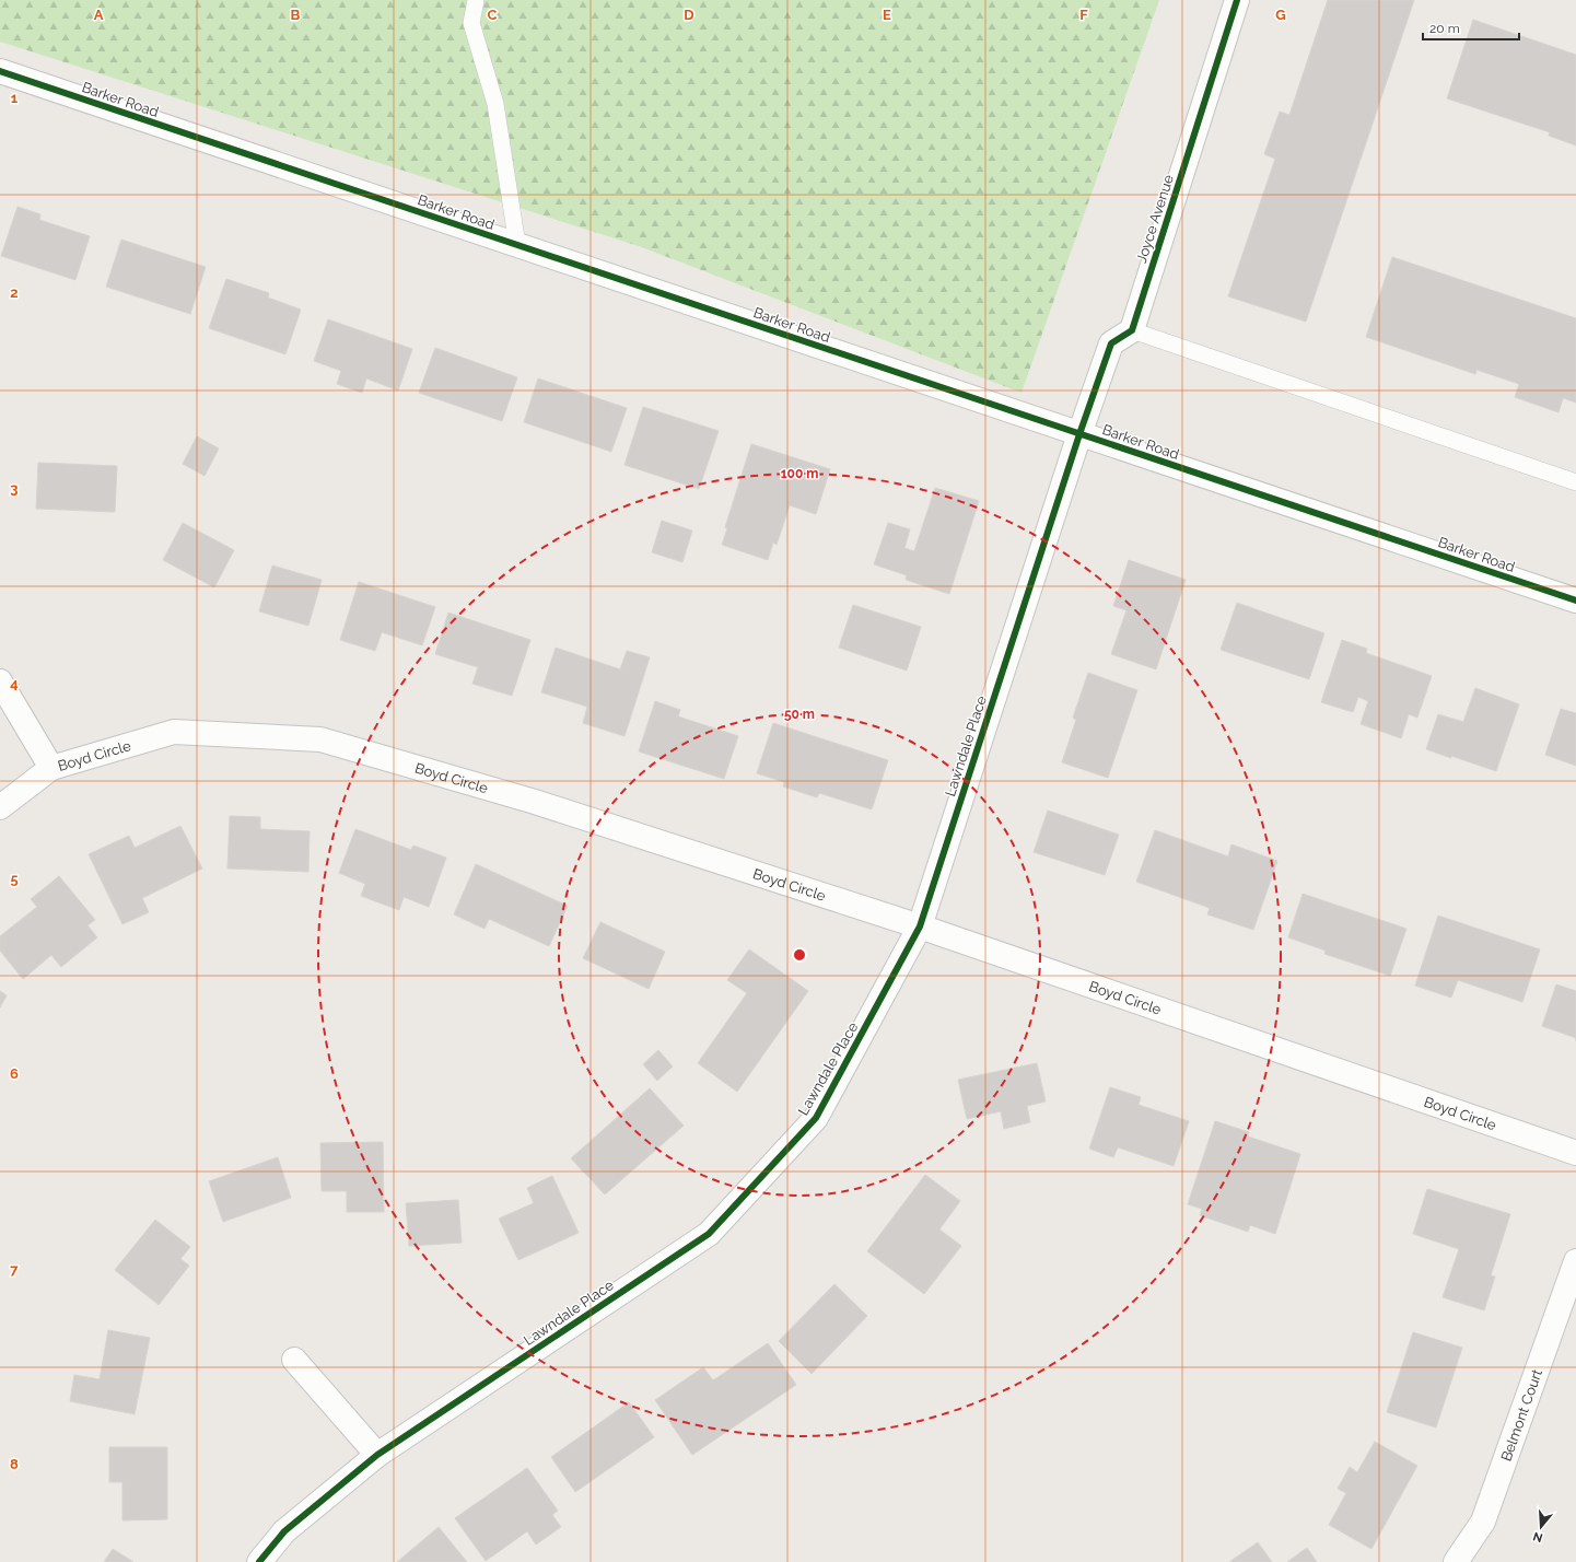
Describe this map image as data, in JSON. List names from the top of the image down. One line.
{"streets":{"street":["Barker Road","Joyce Avenue","Lawndale Place","Boyd Circle","Belmont Court"]},"crossings":[["Barker Road","Lawndale Place"],["Lawndale Place","Boyd Circle"]],"scale_bar":"20 m","north":"bottom","grid":{"columns":["A","B","C","D","E","F","G"],"rows":["1","2","3","4","5","6","7","8"]},"rings":["100 m","50 m"]}
